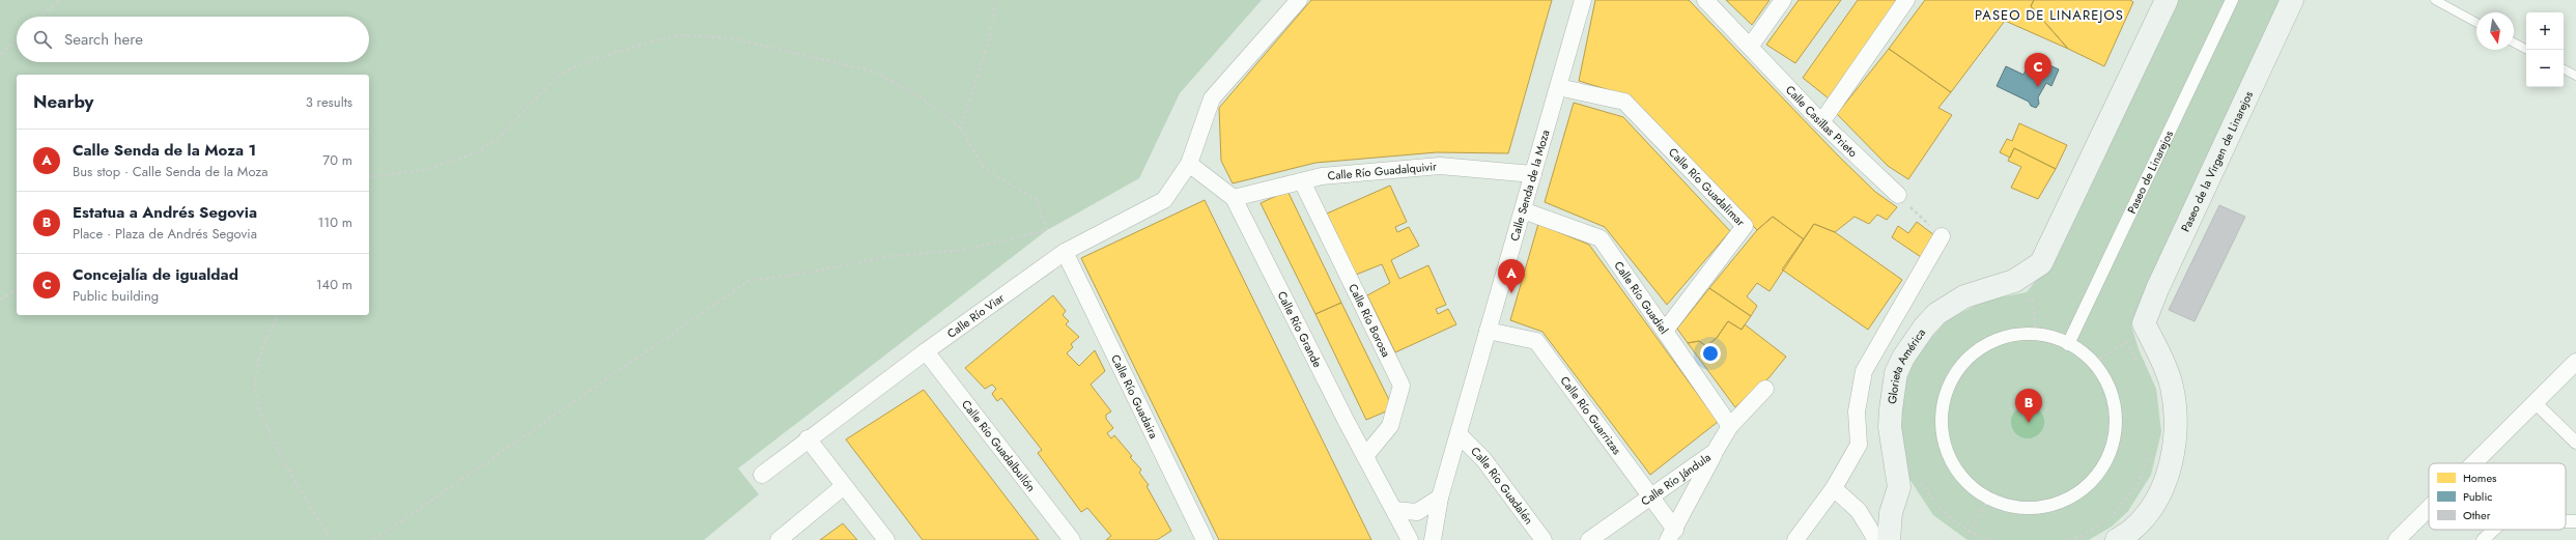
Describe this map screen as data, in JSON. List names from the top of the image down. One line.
{"streets":{"main road":["Paseo de la Virgen de Linarejos","Glorieta América"],"street":["Calle Casillas Prieto","Calle Río Guadalquivir","Paseo de Linarejos","Calle Senda de la Moza","Calle Río Guadalimar","Calle Río Guadiel","Calle Río Viar","Calle Río Borosa","Calle Río Grande","Calle Río Guadaira","Calle Río Guarrizas","Calle Río Guadalbullón","Calle Río Jándula","Calle Río Guadalén"]},"crossings":[["Calle Río Guadalquivir","Calle Senda de la Moza"],["Calle Río Guadalquivir","Calle Río Borosa"],["Calle Río Guadalquivir","Calle Río Grande"],["Calle Senda de la Moza","Calle Río Guadalimar"],["Calle Senda de la Moza","Calle Río Guadiel"],["Calle Senda de la Moza","Calle Río Guarrizas"],["Calle Senda de la Moza","Calle Río Guadalén"],["Calle Río Guadalimar","Calle Río Guadiel"],["Calle Río Guadiel","Calle Río Jándula"],["Calle Río Viar","Calle Río Grande"],["Calle Río Viar","Calle Río Guadaira"],["Calle Río Viar","Calle Río Guadalbullón"],["Calle Río Borosa","Calle Río Grande"],["Calle Río Guarrizas","Calle Río Jándula"]],"districts":["PASEO DE LINAREJOS"],"legend":["Homes","Public","Other"],"north":"bottom","page":{"map_buttons":["+","−"],"search":"Search here","pins":["C","A","B"],"heading":["Nearby","3 results"],"list":[{"mark":"A","name":"Calle Senda de la Moza 1","note":"Bus stop · Calle Senda de la Moza","value":"70 m"},{"mark":"B","name":"Estatua a Andrés Segovia","note":"Place · Plaza de Andrés Segovia","value":"110 m"},{"mark":"C","name":"Concejalía de igualdad","note":"Public building","value":"140 m"}]}}
